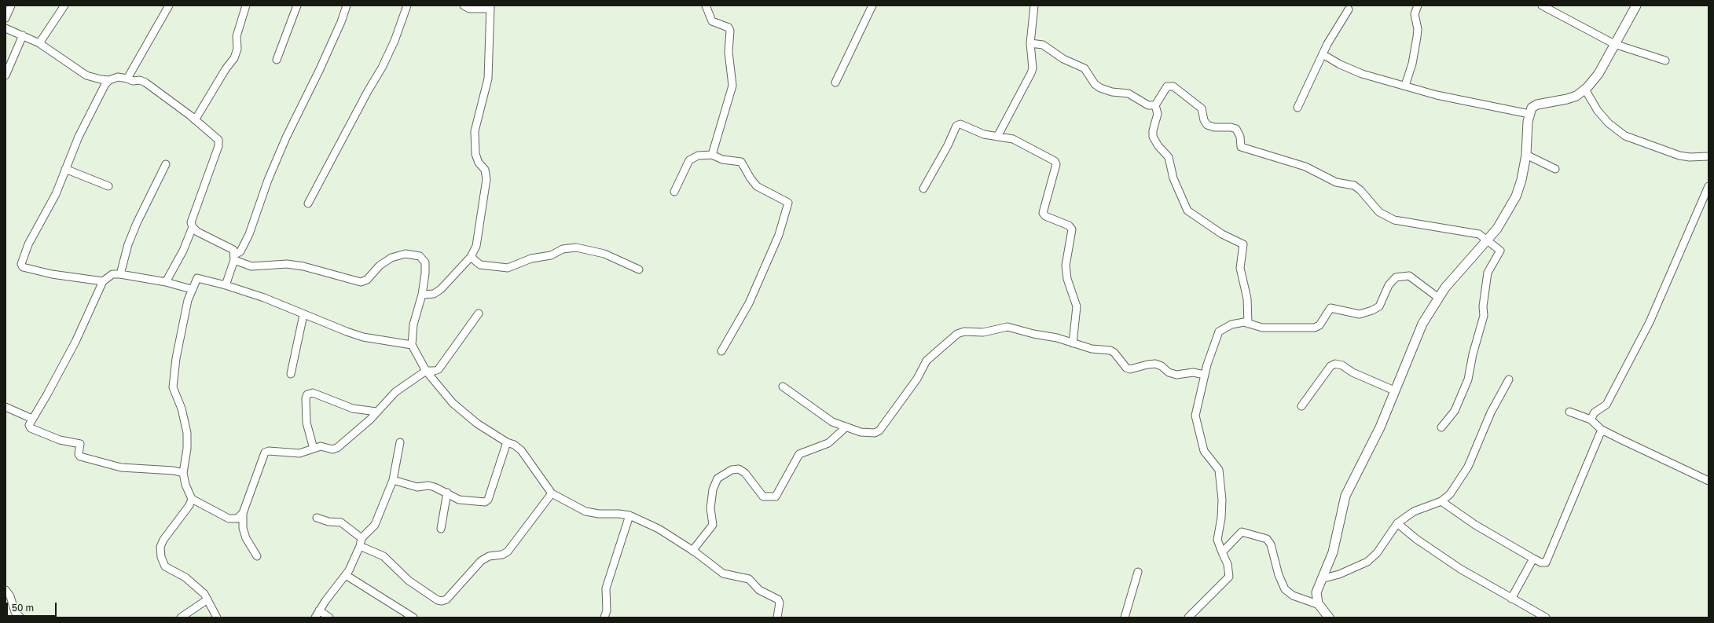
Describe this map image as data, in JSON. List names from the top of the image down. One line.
{"scale_bar":"50 m"}
